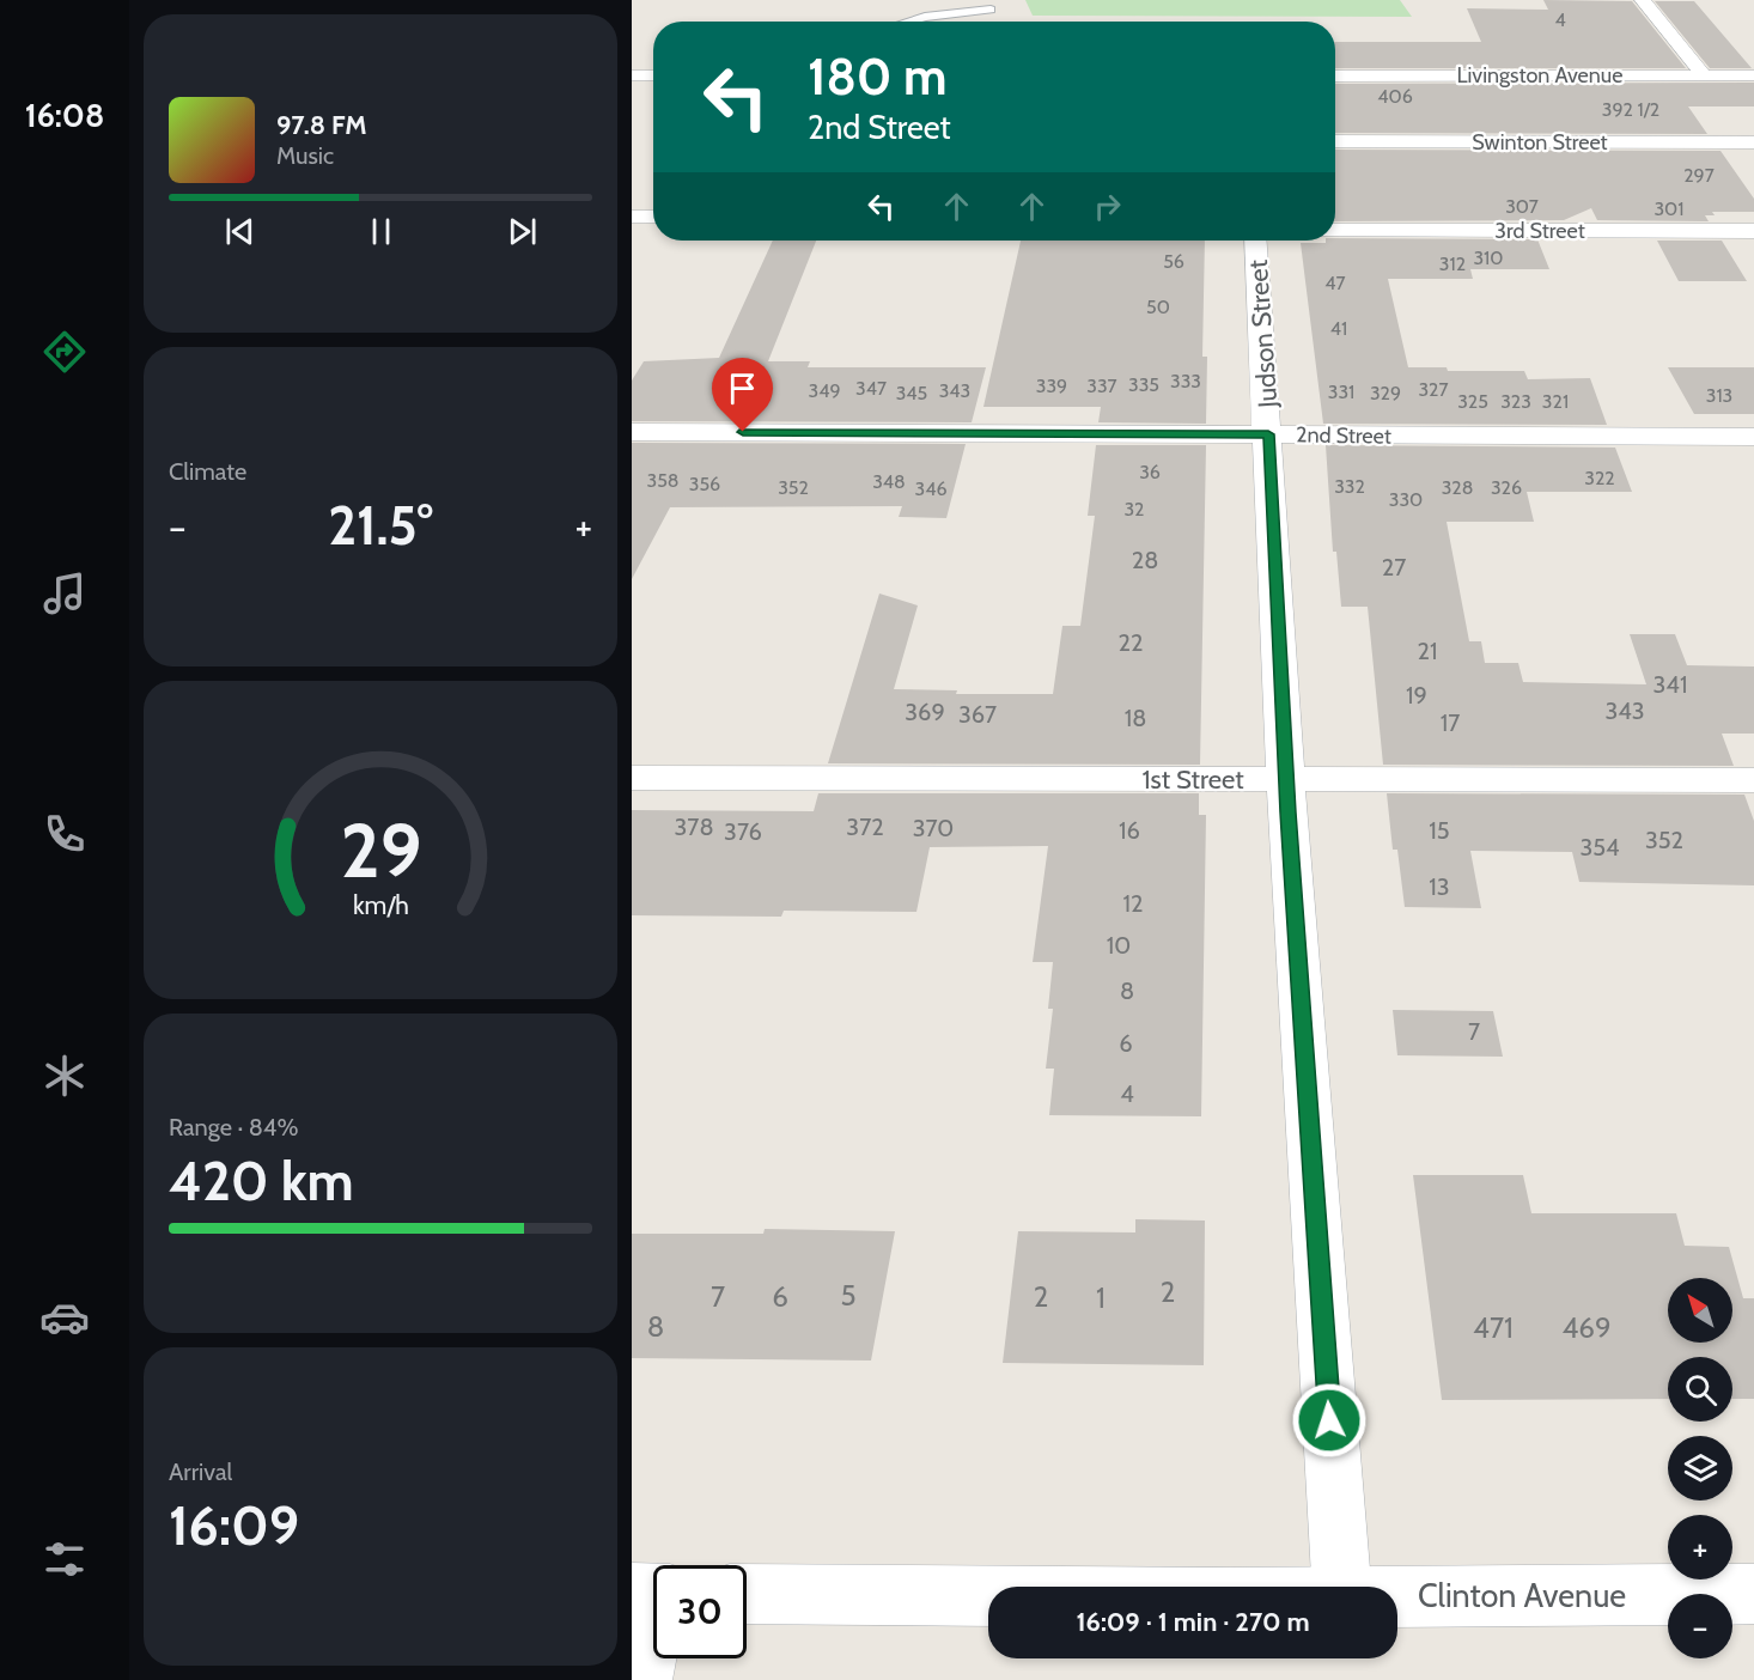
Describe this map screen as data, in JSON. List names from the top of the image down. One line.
{"streets":{"street":["Livingston Avenue","Swinton Street","3rd Street","Judson Street","2nd Street","1st Street","Clinton Avenue"]},"crossings":[["Judson Street","2nd Street"],["Judson Street","1st Street"]],"house_numbers":["4","406","392 1/2","297","307","301","310","56","312","47","50","41","333","335","339","337","347","327","349","343","331","345","329","313","325","323","321","36","322","358","348","356","332","352","328","326","346","330","32","28","27","22","21","341","19","343","369","367","18","17","378","372","370","16","15","376","352","354","13","12","10","8","7","6","4","2","5","7","6","2","1","8","471","469"],"north":"top left","page":{"tabs":"16:08","turn":["180 m","2nd Street"],"song":["97.8 FM","Music"],"tile":["Climate",["Range · 84%","420 km"],["Arrival","16:09"]],"heat":["−","21.5°","+"],"map_buttons":["+","−"],"limit":"30","trip":"16:09 · 1 min · 270 m","gauge":["29","km/h"]}}
